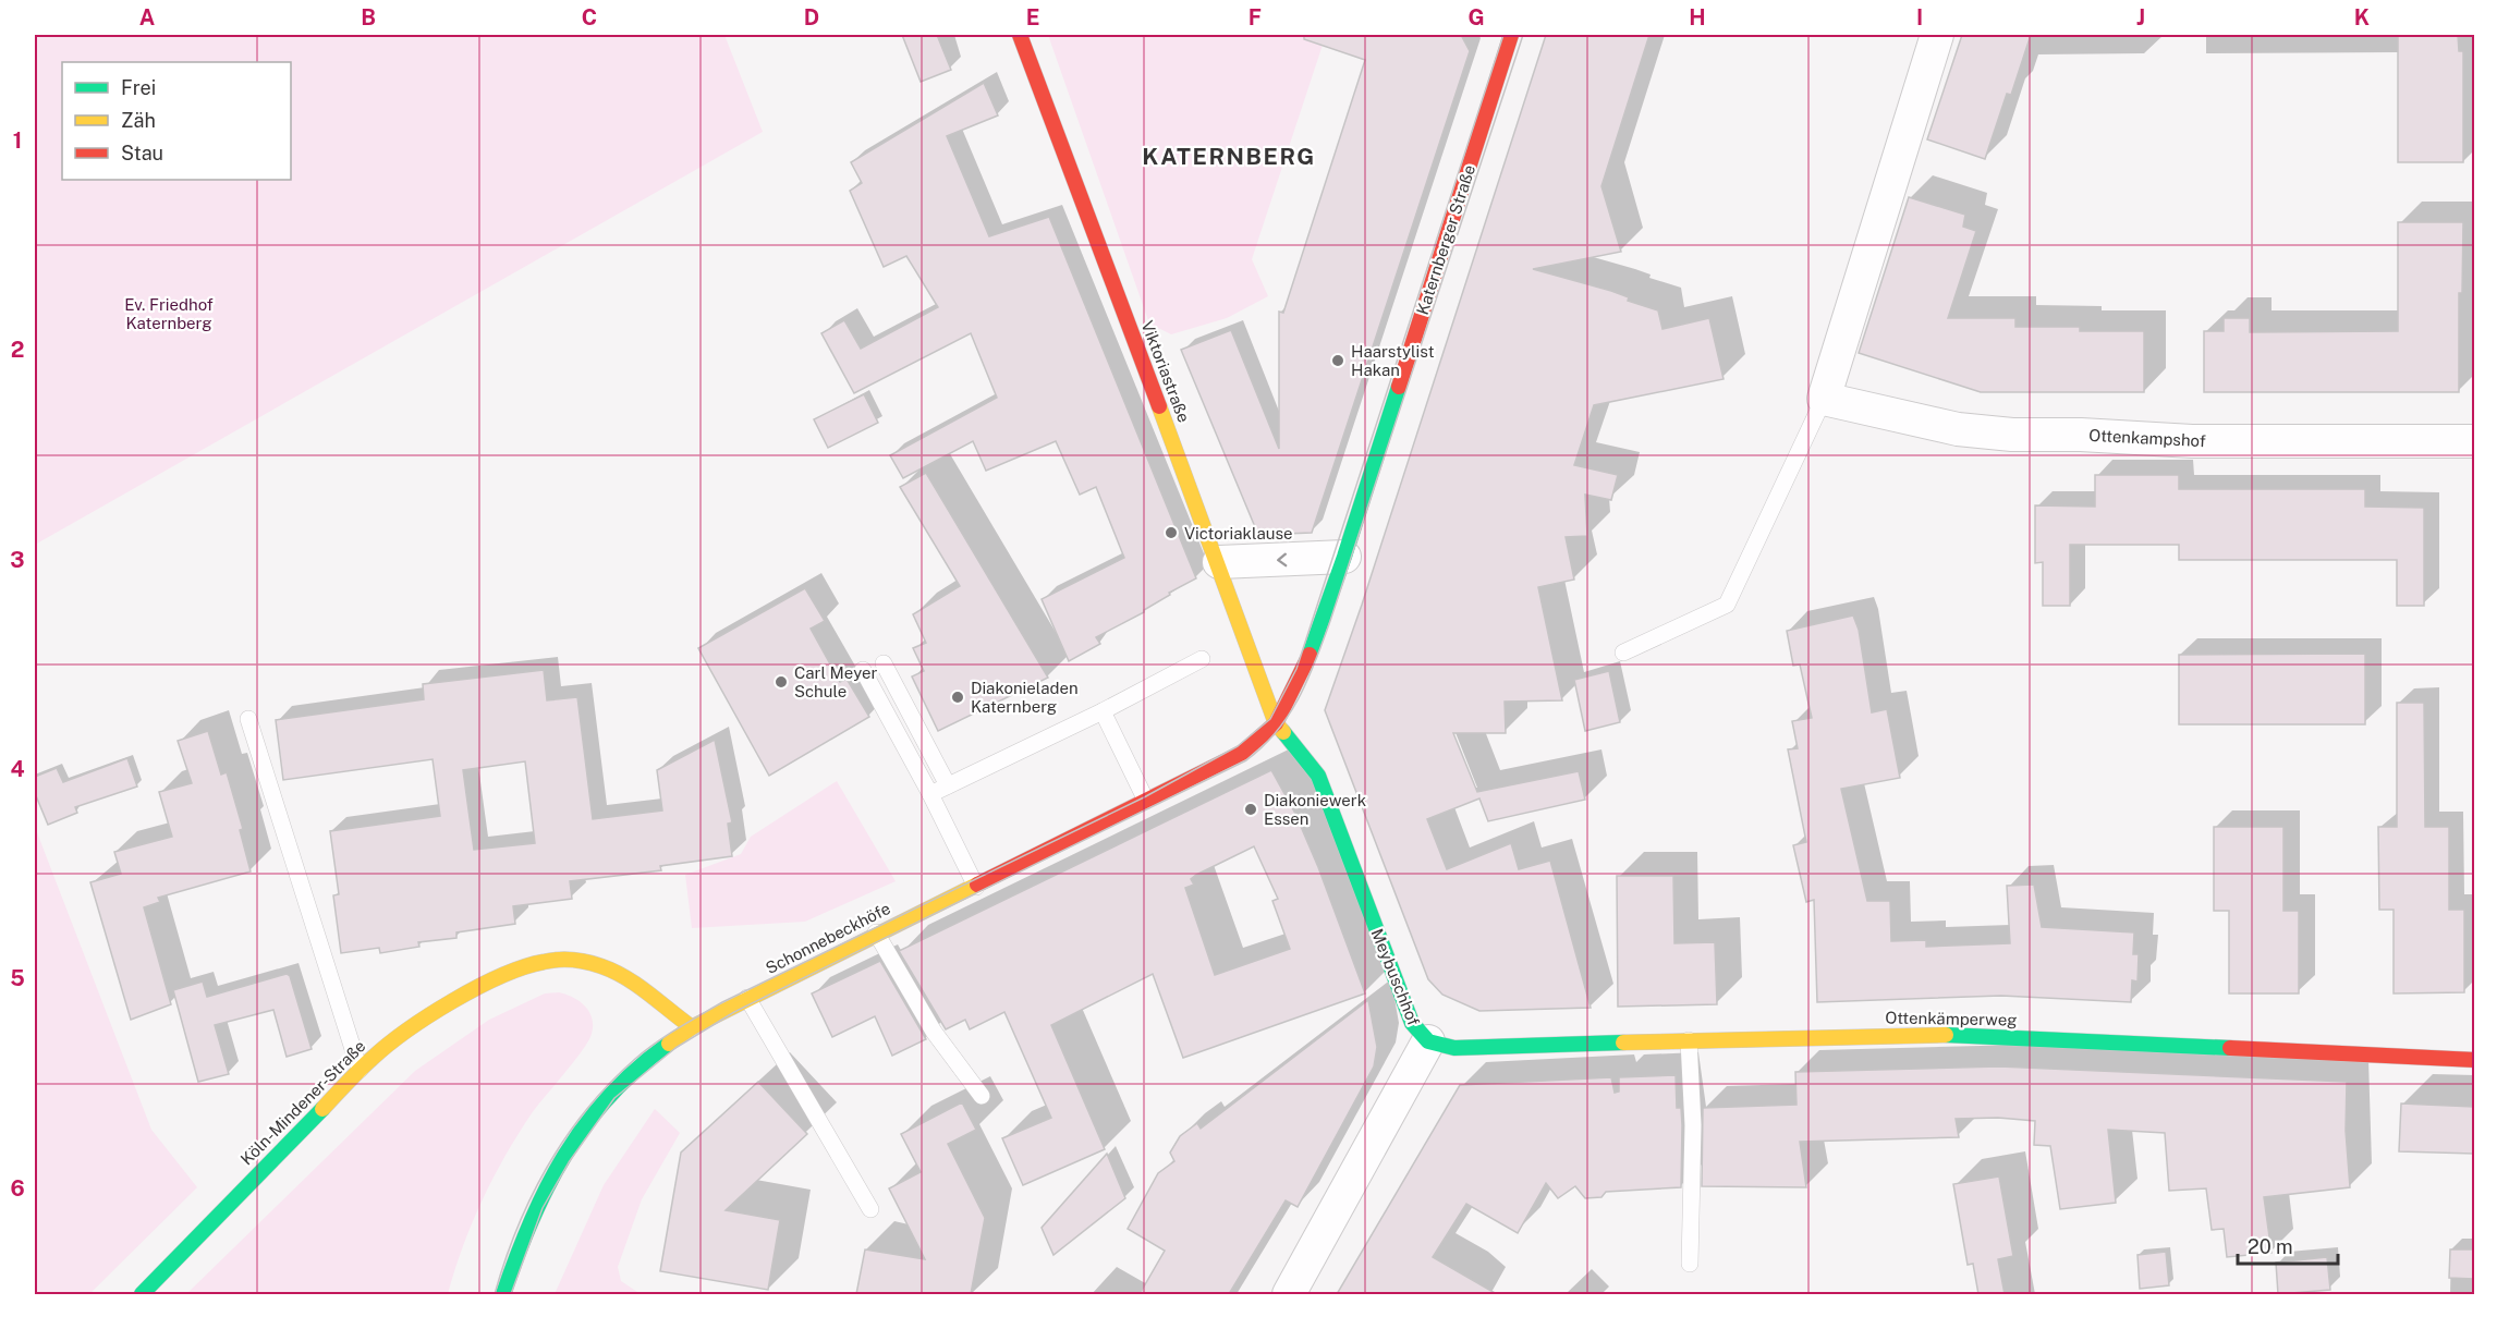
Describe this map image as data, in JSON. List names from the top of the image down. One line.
{"streets":{"street":["Katernberger Straße","Viktoriastraße","Ottenkampshof","Schonnebeckhöfe","Meybuschhof","Ottenkämperweg","Köln-Mindener-Straße"]},"crossings":[["Katernberger Straße","Viktoriastraße"],["Katernberger Straße","Schonnebeckhöfe"],["Katernberger Straße","Meybuschhof"],["Viktoriastraße","Schonnebeckhöfe"],["Viktoriastraße","Meybuschhof"],["Schonnebeckhöfe","Meybuschhof"],["Schonnebeckhöfe","Köln-Mindener-Straße"],["Meybuschhof","Ottenkämperweg"]],"districts":["KATERNBERG"],"parks":["Ev. Friedhof Katernberg"],"places":["Haarstylist Hakan","Victoriaklause","Carl Meyer Schule","Diakonieladen Katernberg","Diakoniewerk Essen"],"legend":["Frei","Zäh","Stau"],"scale_bar":"20 m","grid":{"columns":["A","B","C","D","E","F","G","H","I","J","K"],"rows":["1","2","3","4","5","6"]}}
